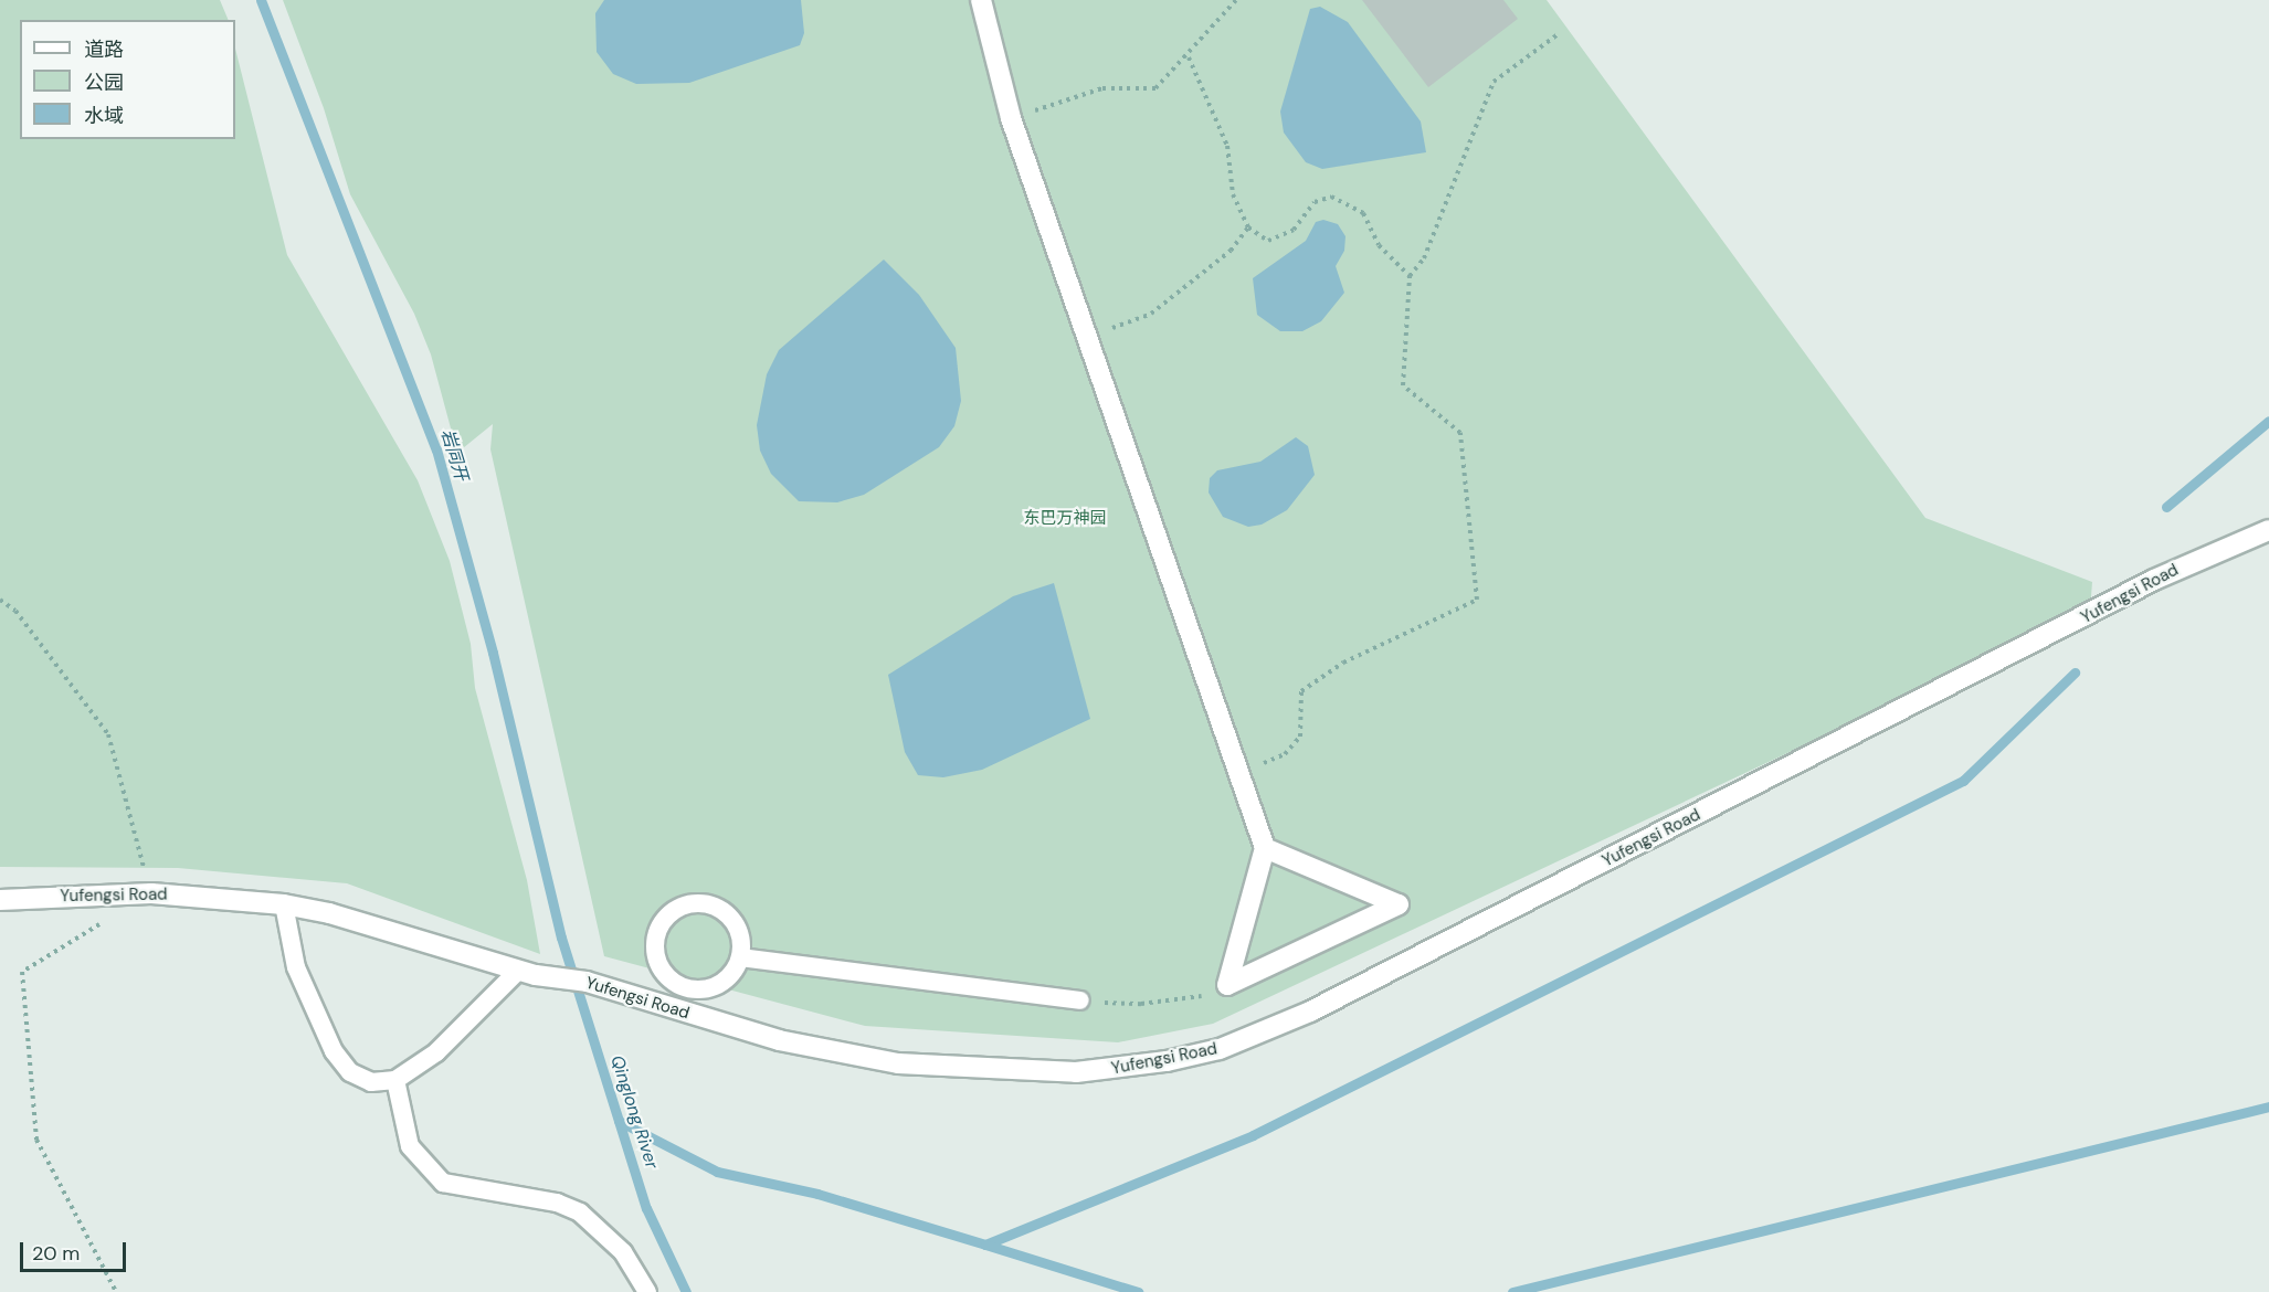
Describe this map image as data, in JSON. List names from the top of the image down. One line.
{"streets":{"main road":["Yufengsi Road"]},"water":["岩同开","Qinglong River"],"parks":["东巴万神园"],"legend":["道路","公园","水域"],"scale_bar":"20 m"}
